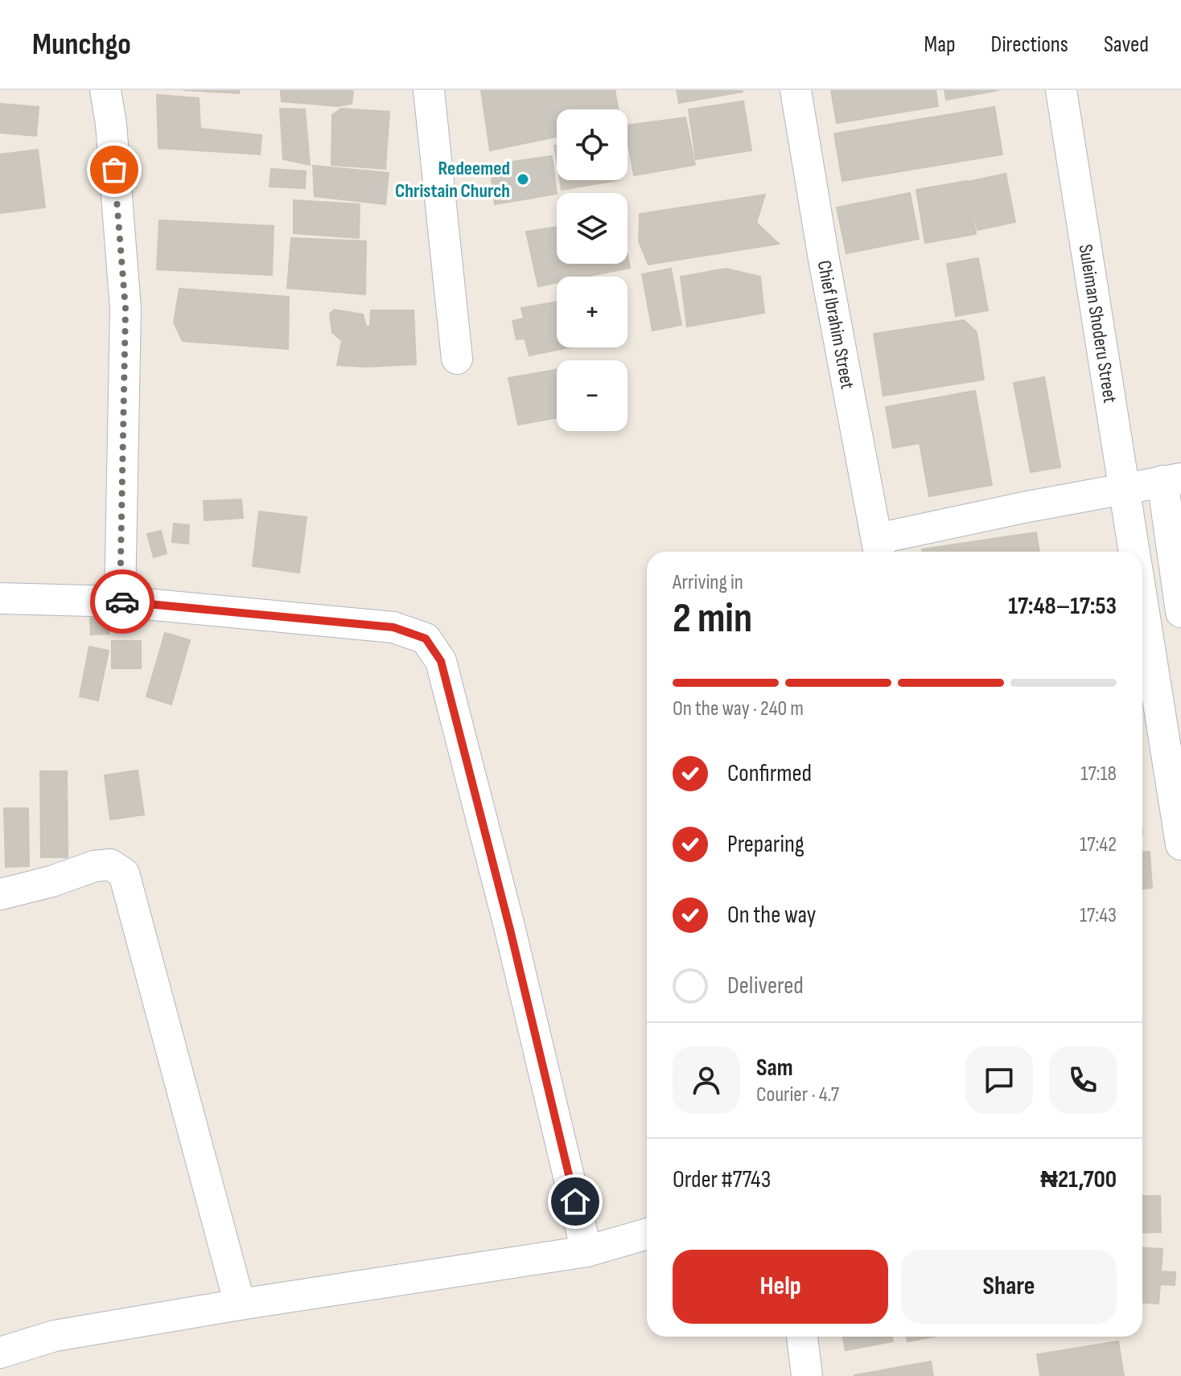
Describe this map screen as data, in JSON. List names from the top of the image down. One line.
{"streets":{"street":["Chief Ibrahim Street","Suleiman Shoderu Street"]},"places":["Redeemed Christain Church"],"page":{"header":"Munchgo","nav":["Map","Directions","Saved"],"map_buttons":["+","−"],"heading":["2 min","Arriving in","17:48–17:53"],"panel":["Sam","Courier · 4.7","Order #7743","₦21,700"],"bar":"On the way · 240 m","list":[["Confirmed","17:18"],["Preparing","17:42"],["On the way","17:43"],"Delivered"],"buttons":["Help","Share"]}}
